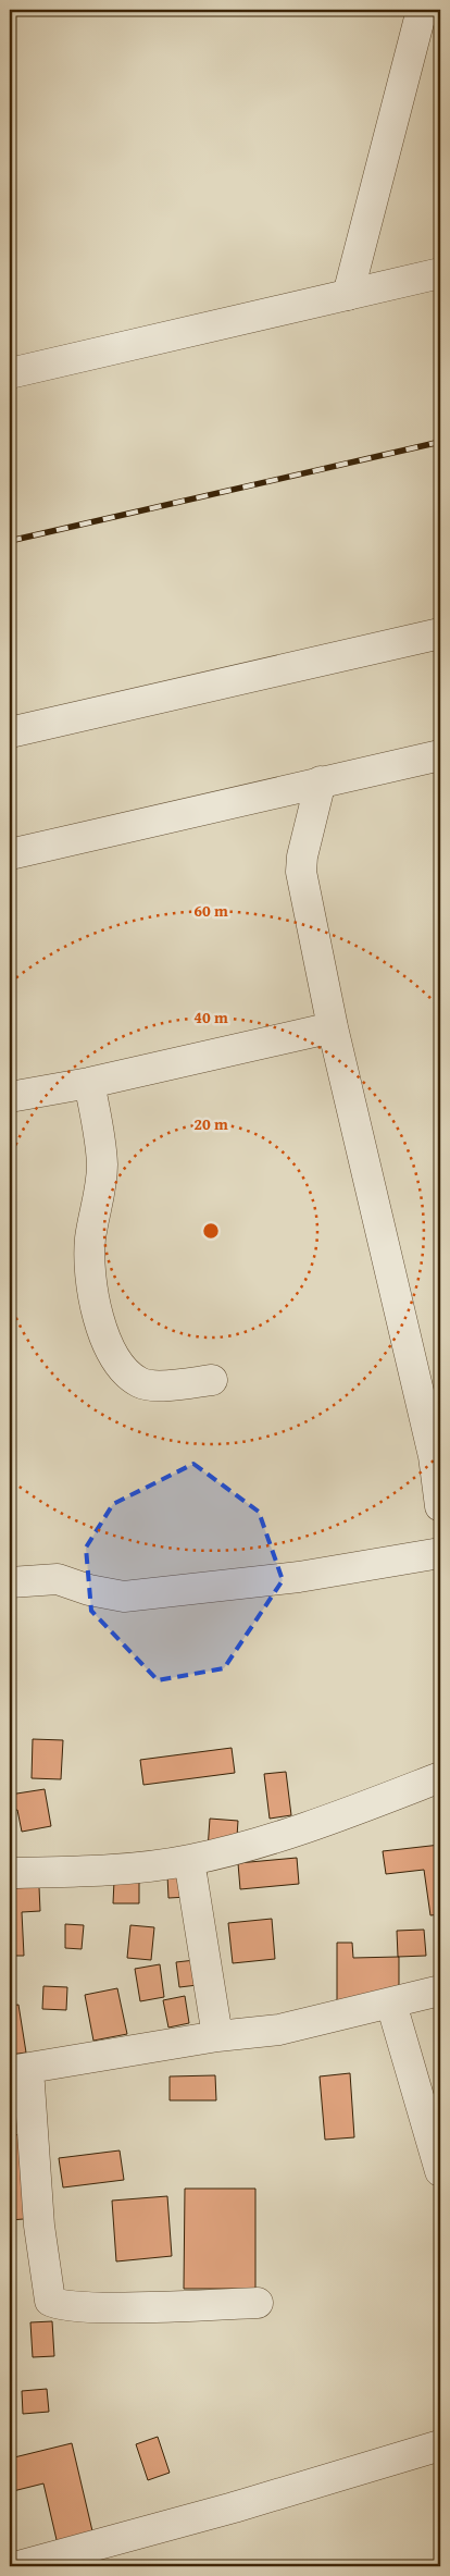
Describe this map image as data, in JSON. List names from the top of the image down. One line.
{"rings":["60 m","40 m","20 m"]}
